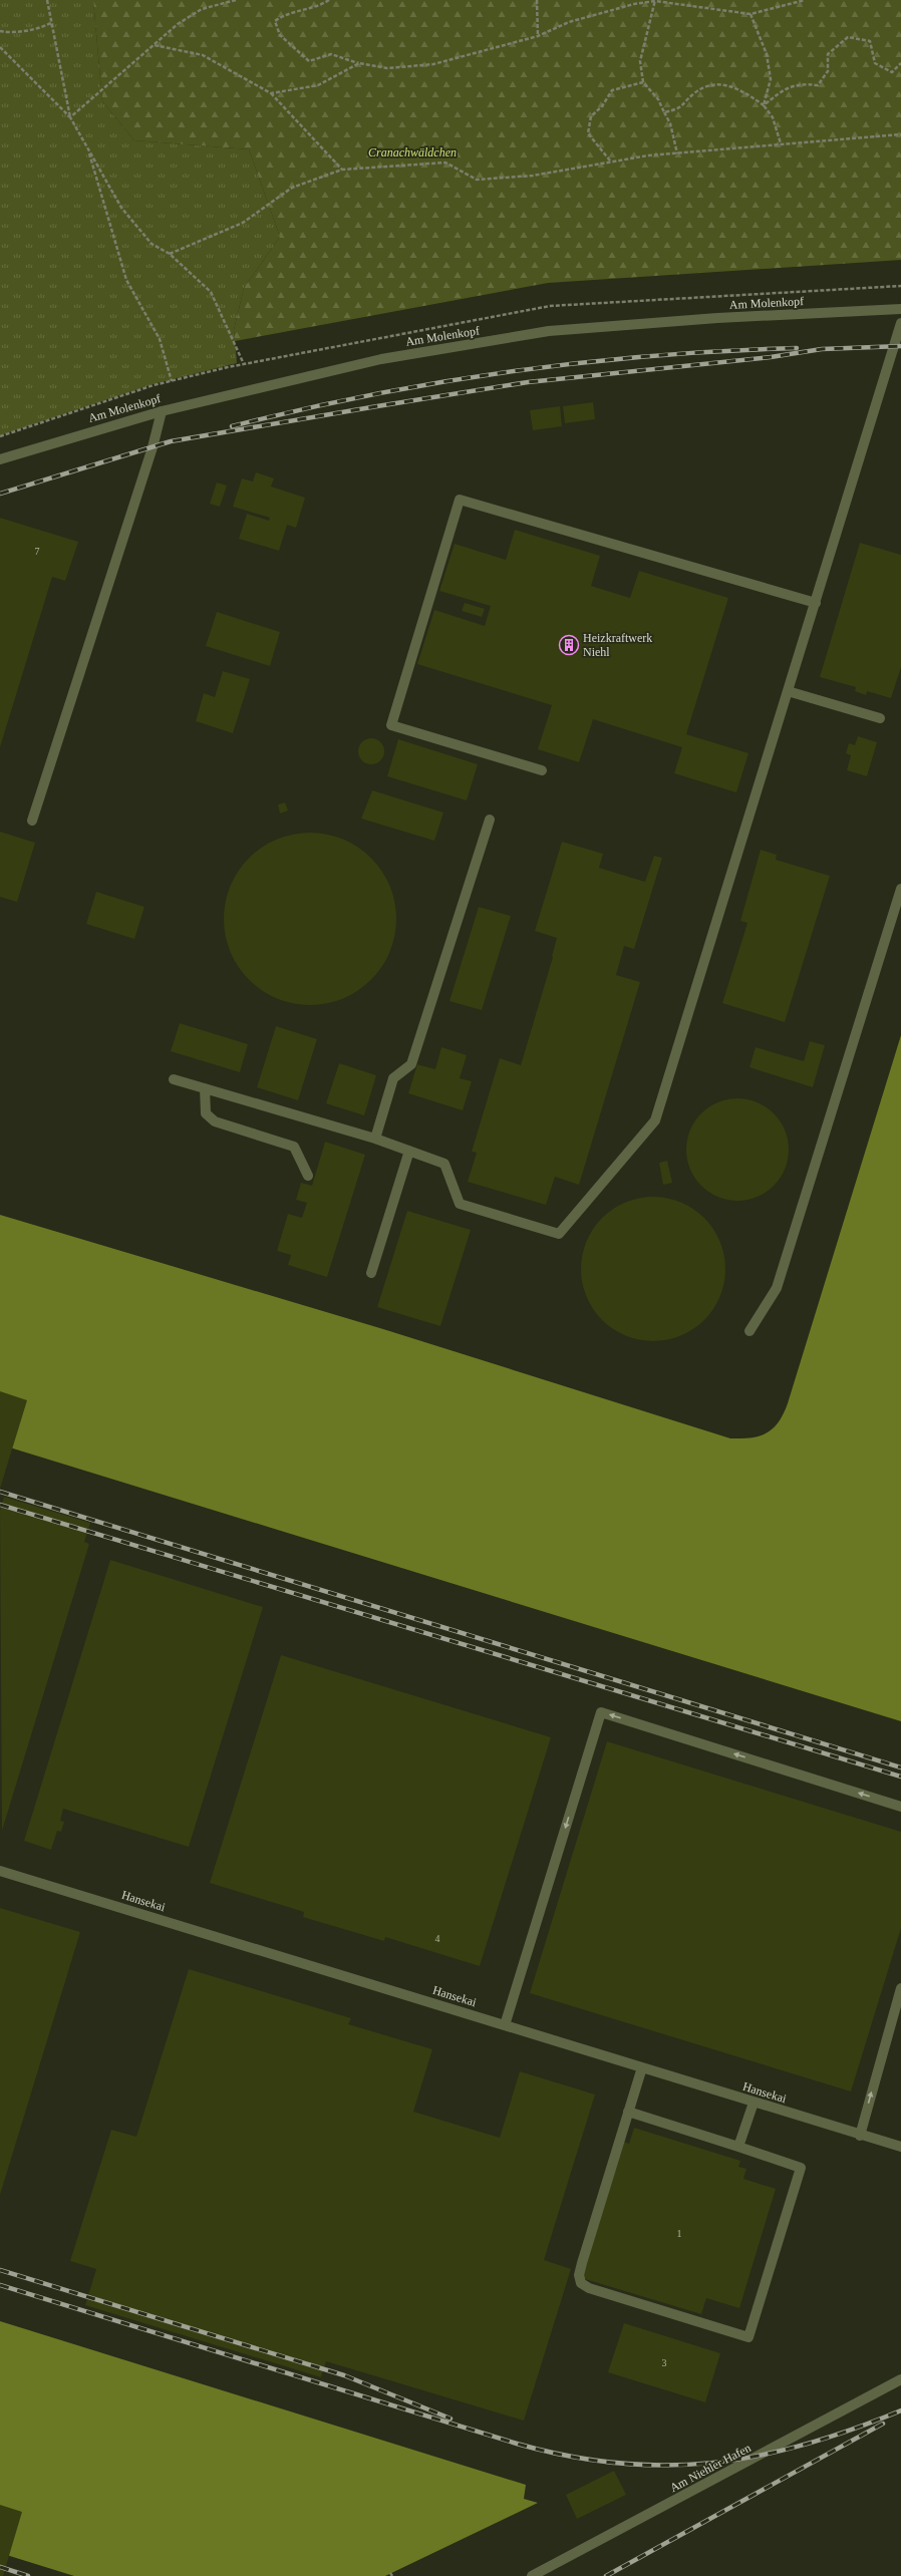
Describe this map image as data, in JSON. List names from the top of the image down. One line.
{"streets":{"street":["Am Molenkopf","Hansekai","Am Niehler Hafen"]},"parks":["Cranachwäldchen"],"places":{"building":["Heizkraftwerk Niehl"]},"house_numbers":["7","4","1","3"]}
